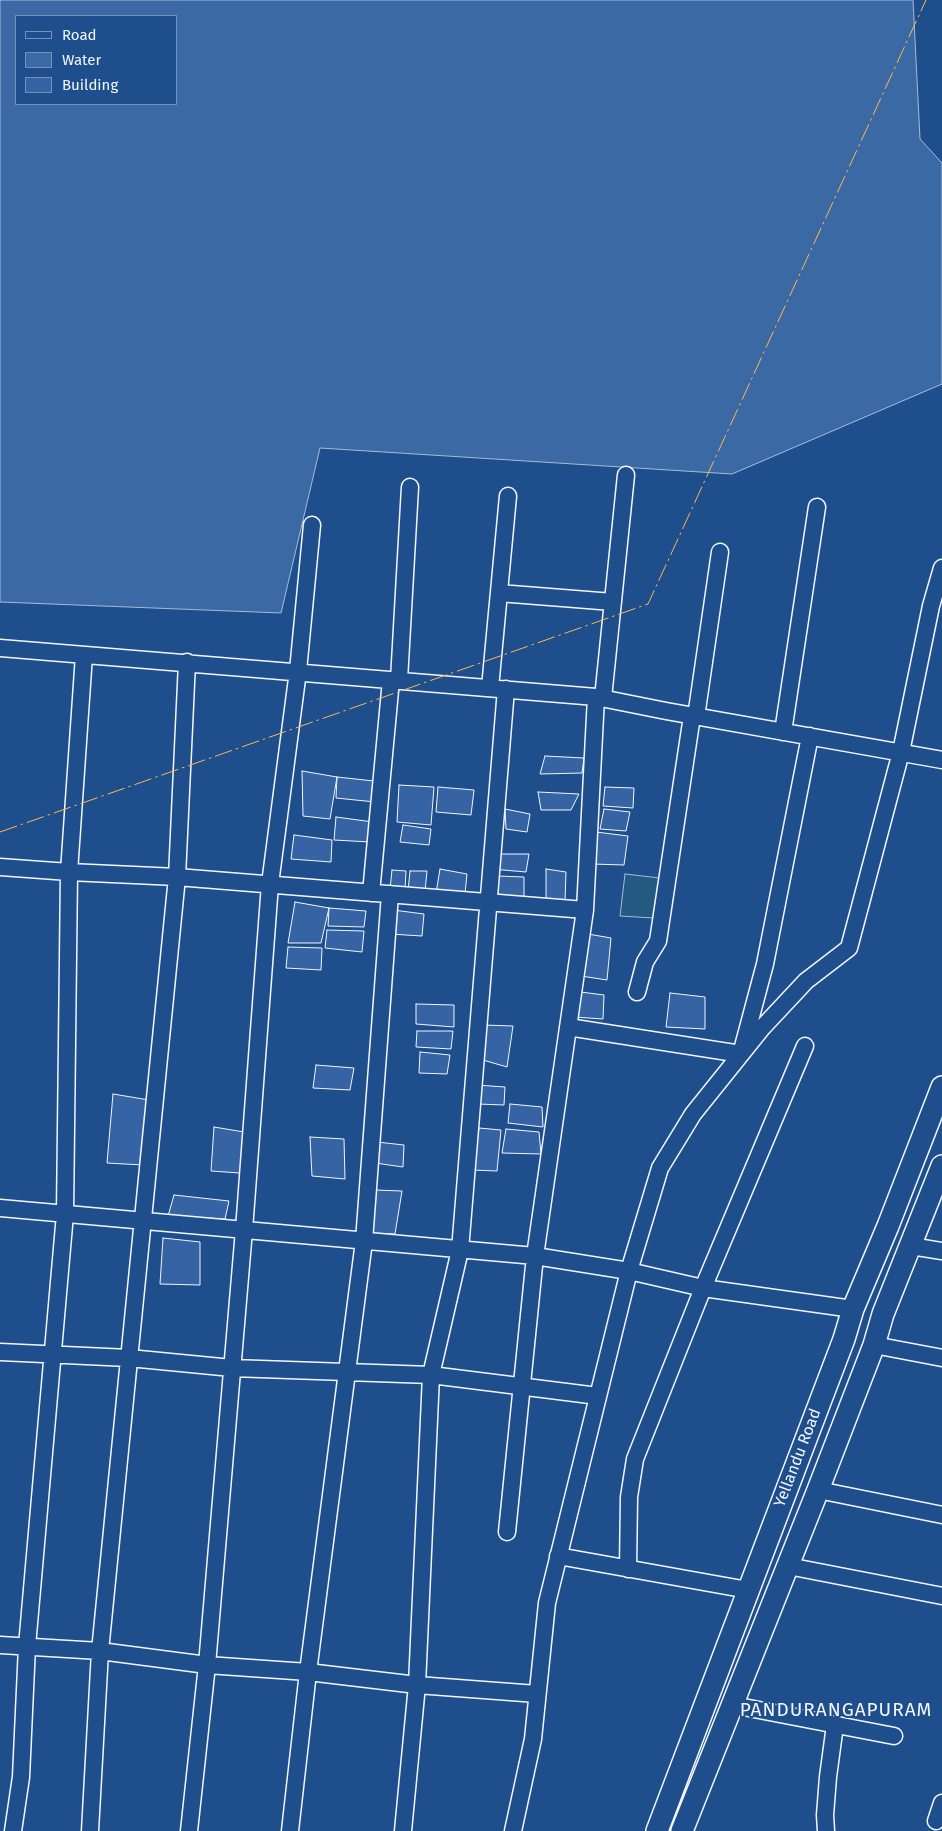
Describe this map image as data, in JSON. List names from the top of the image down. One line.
{"streets":{"main road":["Yellandu Road"]},"districts":["PANDURANGAPURAM"],"legend":["Road","Water","Building"]}
